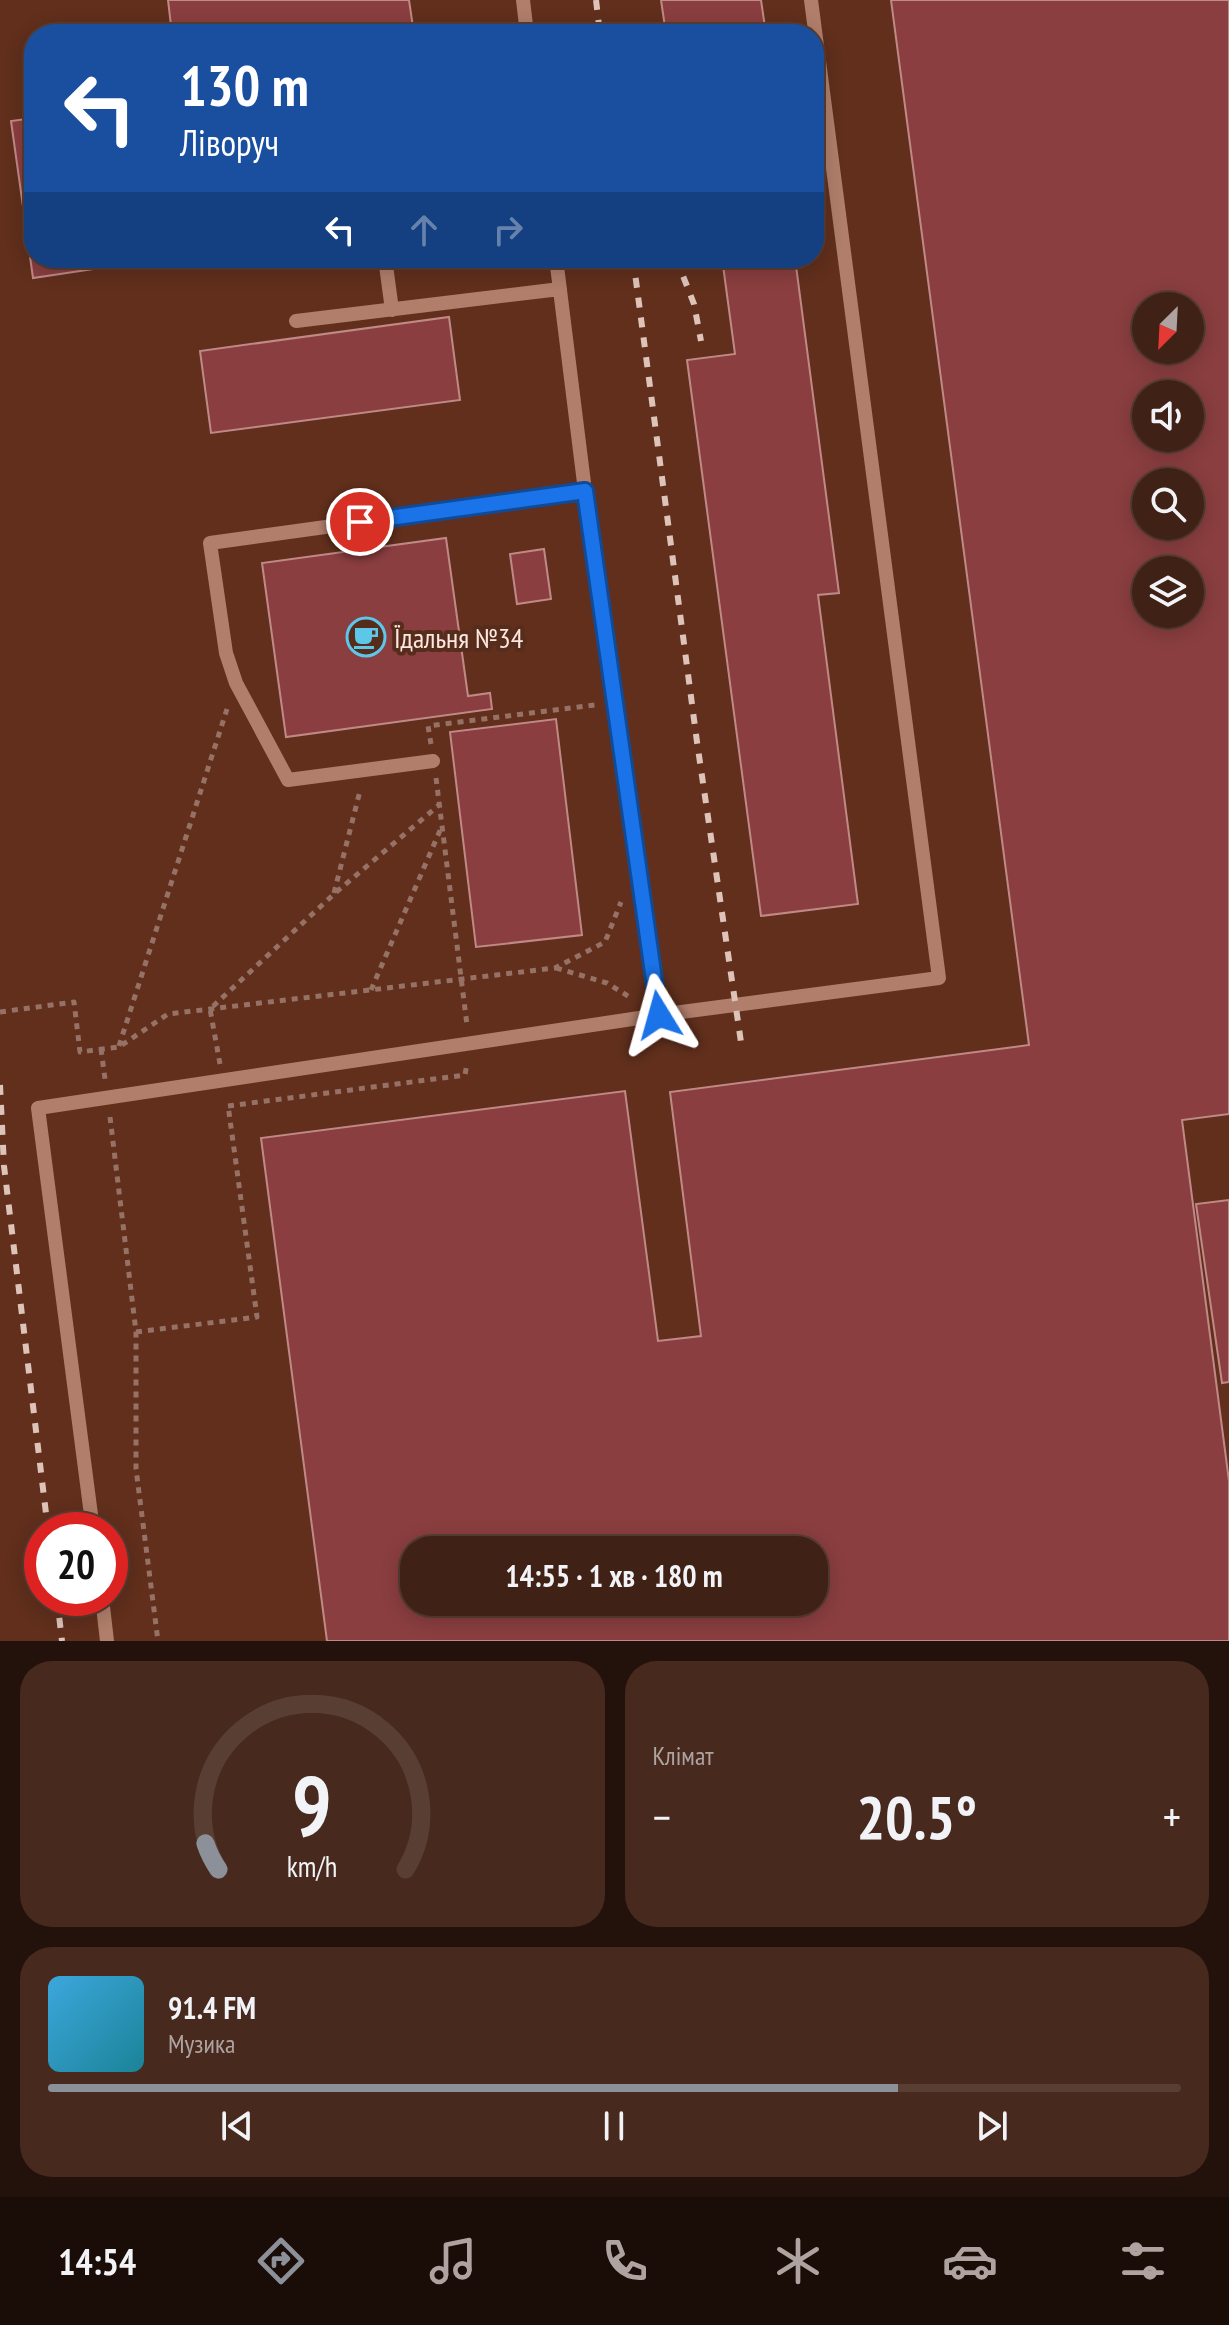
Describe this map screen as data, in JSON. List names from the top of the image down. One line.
{"places":{"cafe":["Їдальня №34"]},"north":"bottom left","page":{"turn":["130 m","Ліворуч"],"limit":"20","trip":"14:55 · 1 хв · 180 m","tile":"Клімат","heat":["−","20.5°","+"],"song":["91.4 FM","Музика"],"tabs":"14:54","gauge":["9","km/h"]}}
